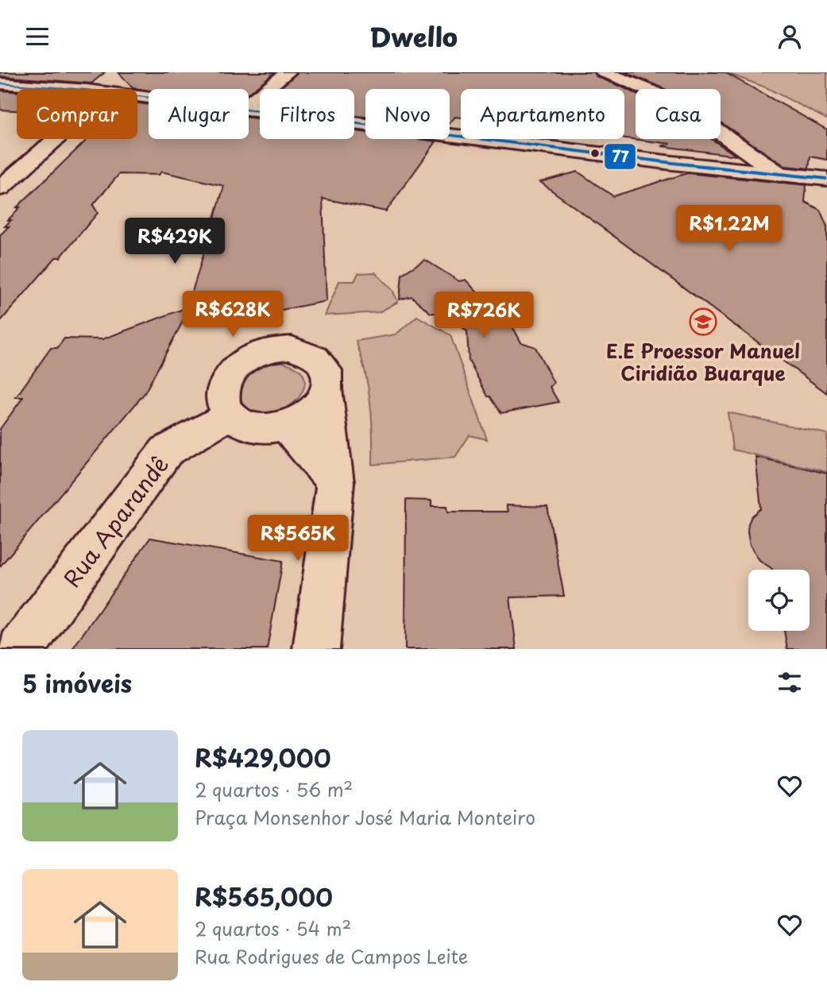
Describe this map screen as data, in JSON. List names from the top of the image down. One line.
{"streets":{"street":["Rua Aparandê"]},"places":{"school or university":["E.E Proessor Manuel Ciridião Buarque"]},"lines":["transit line 77"],"page":{"header":"Dwello","chip":["Comprar","Alugar","Filtros","Novo","Apartamento","Casa"],"price":["R$1.22M","R$429K","R$628K","R$726K","R$565K"],"heading":"5 imóveis","list":[{"name":"R$429,000","note":"2 quartos · 56 m² · Praça Monsenhor José Maria Monteiro"},{"name":"R$565,000","note":"2 quartos · 54 m² · Rua Rodrigues de Campos Leite"}]}}
